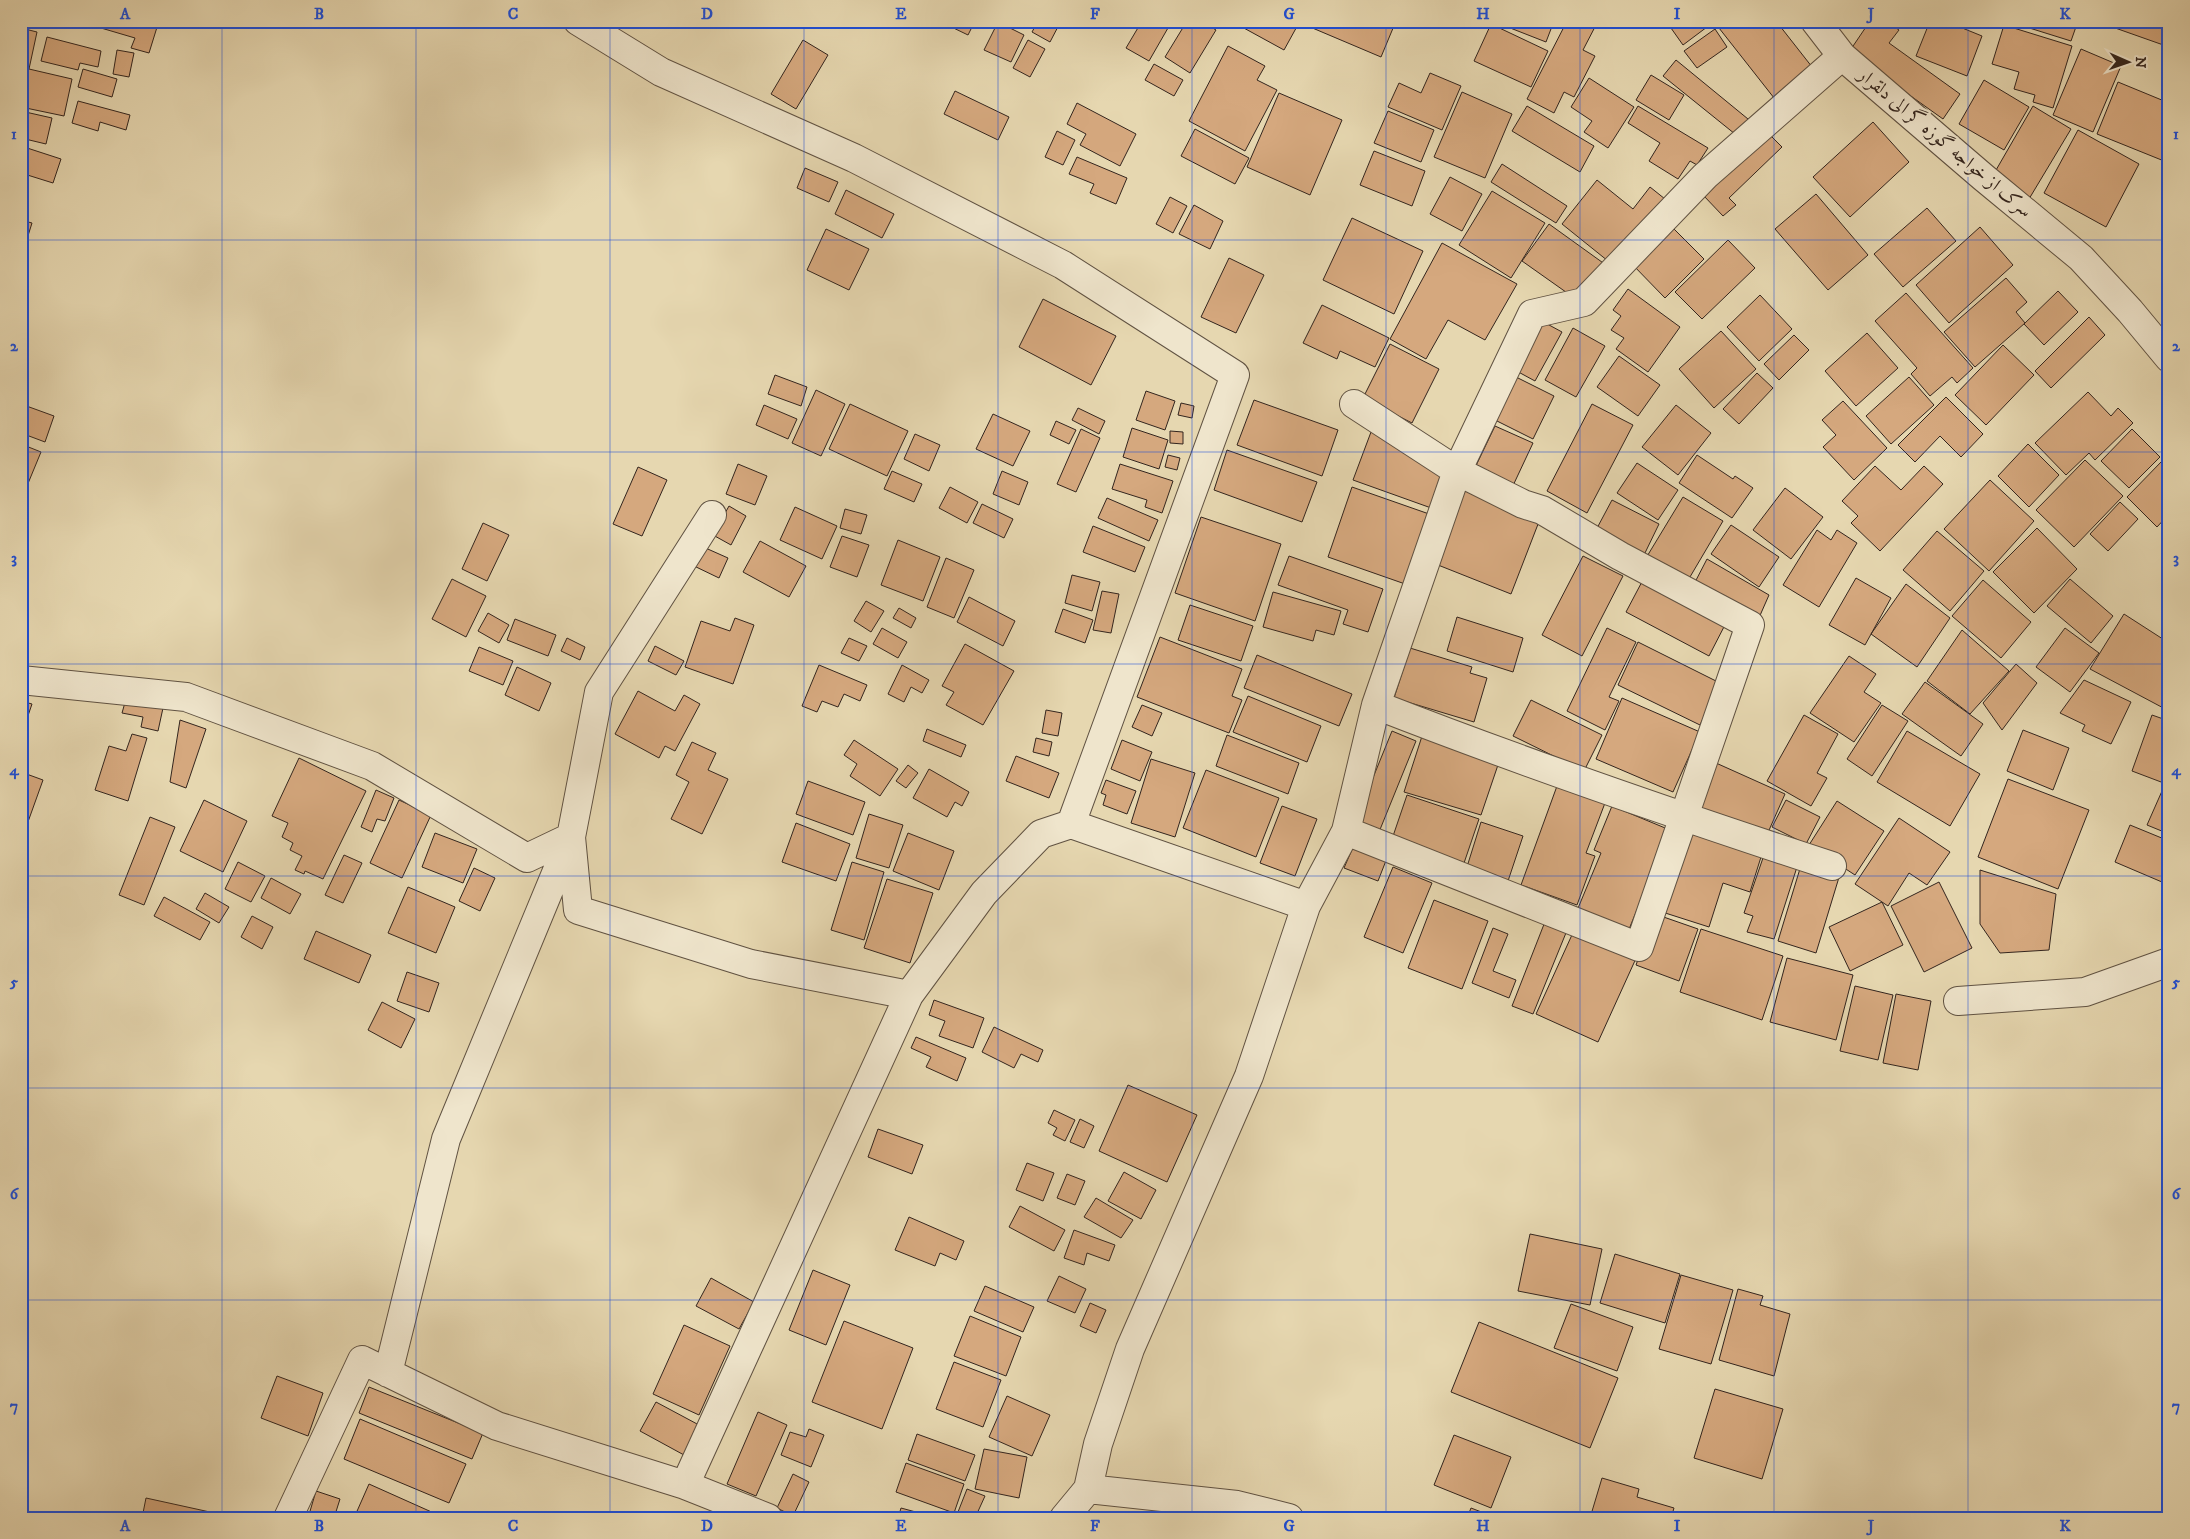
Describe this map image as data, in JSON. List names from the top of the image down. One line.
{"streets":{"street":["سرک از خواجه گوزه گر الی دلقرار"]},"north":"right","grid":{"columns":["A","B","C","D","E","F","G","H","I","J","K"],"rows":["1","2","3","4","5","6","7"]}}
